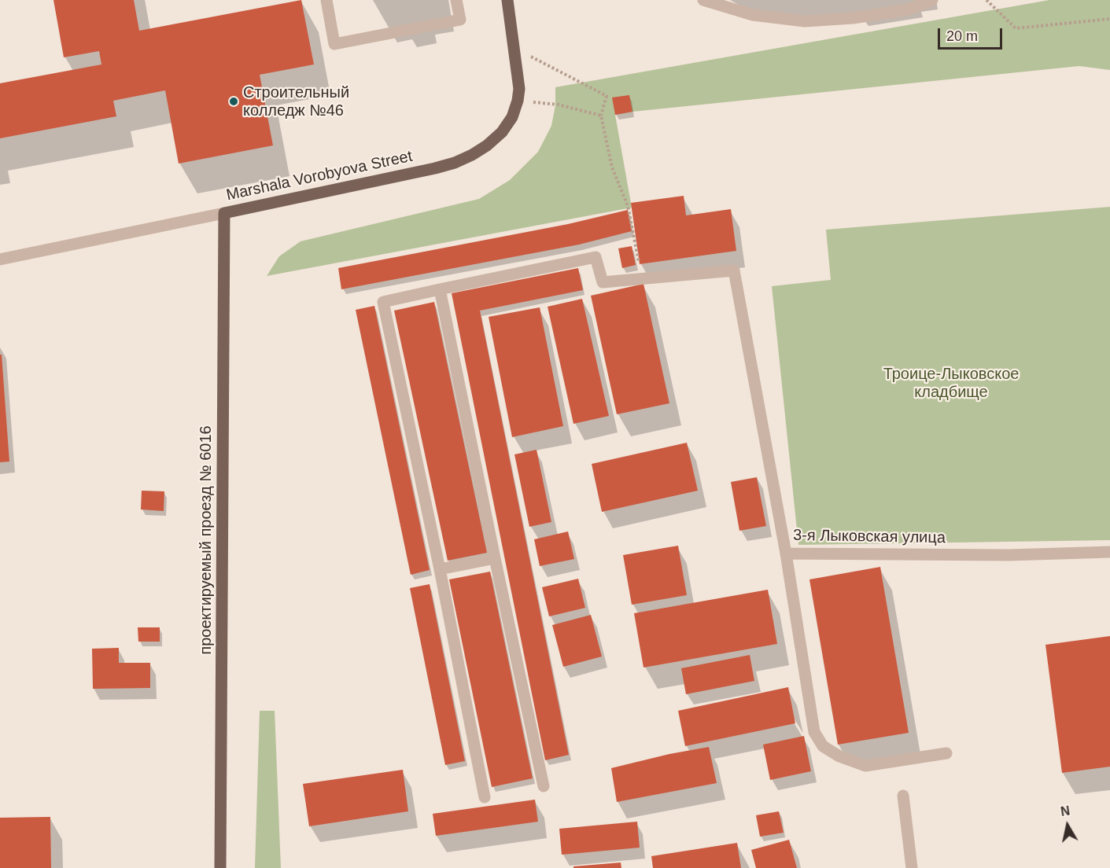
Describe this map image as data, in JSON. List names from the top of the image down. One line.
{"streets":{"main road":["Marshala Vorobyova Street","проектируемый проезд № 6016"],"street":["3-я Лыковская улица"]},"crossings":[["Marshala Vorobyova Street","проектируемый проезд № 6016"]],"parks":["Троице-Лыковское кладбище"],"places":["Строительный колледж №46"],"scale_bar":"20 m","north":"top"}
